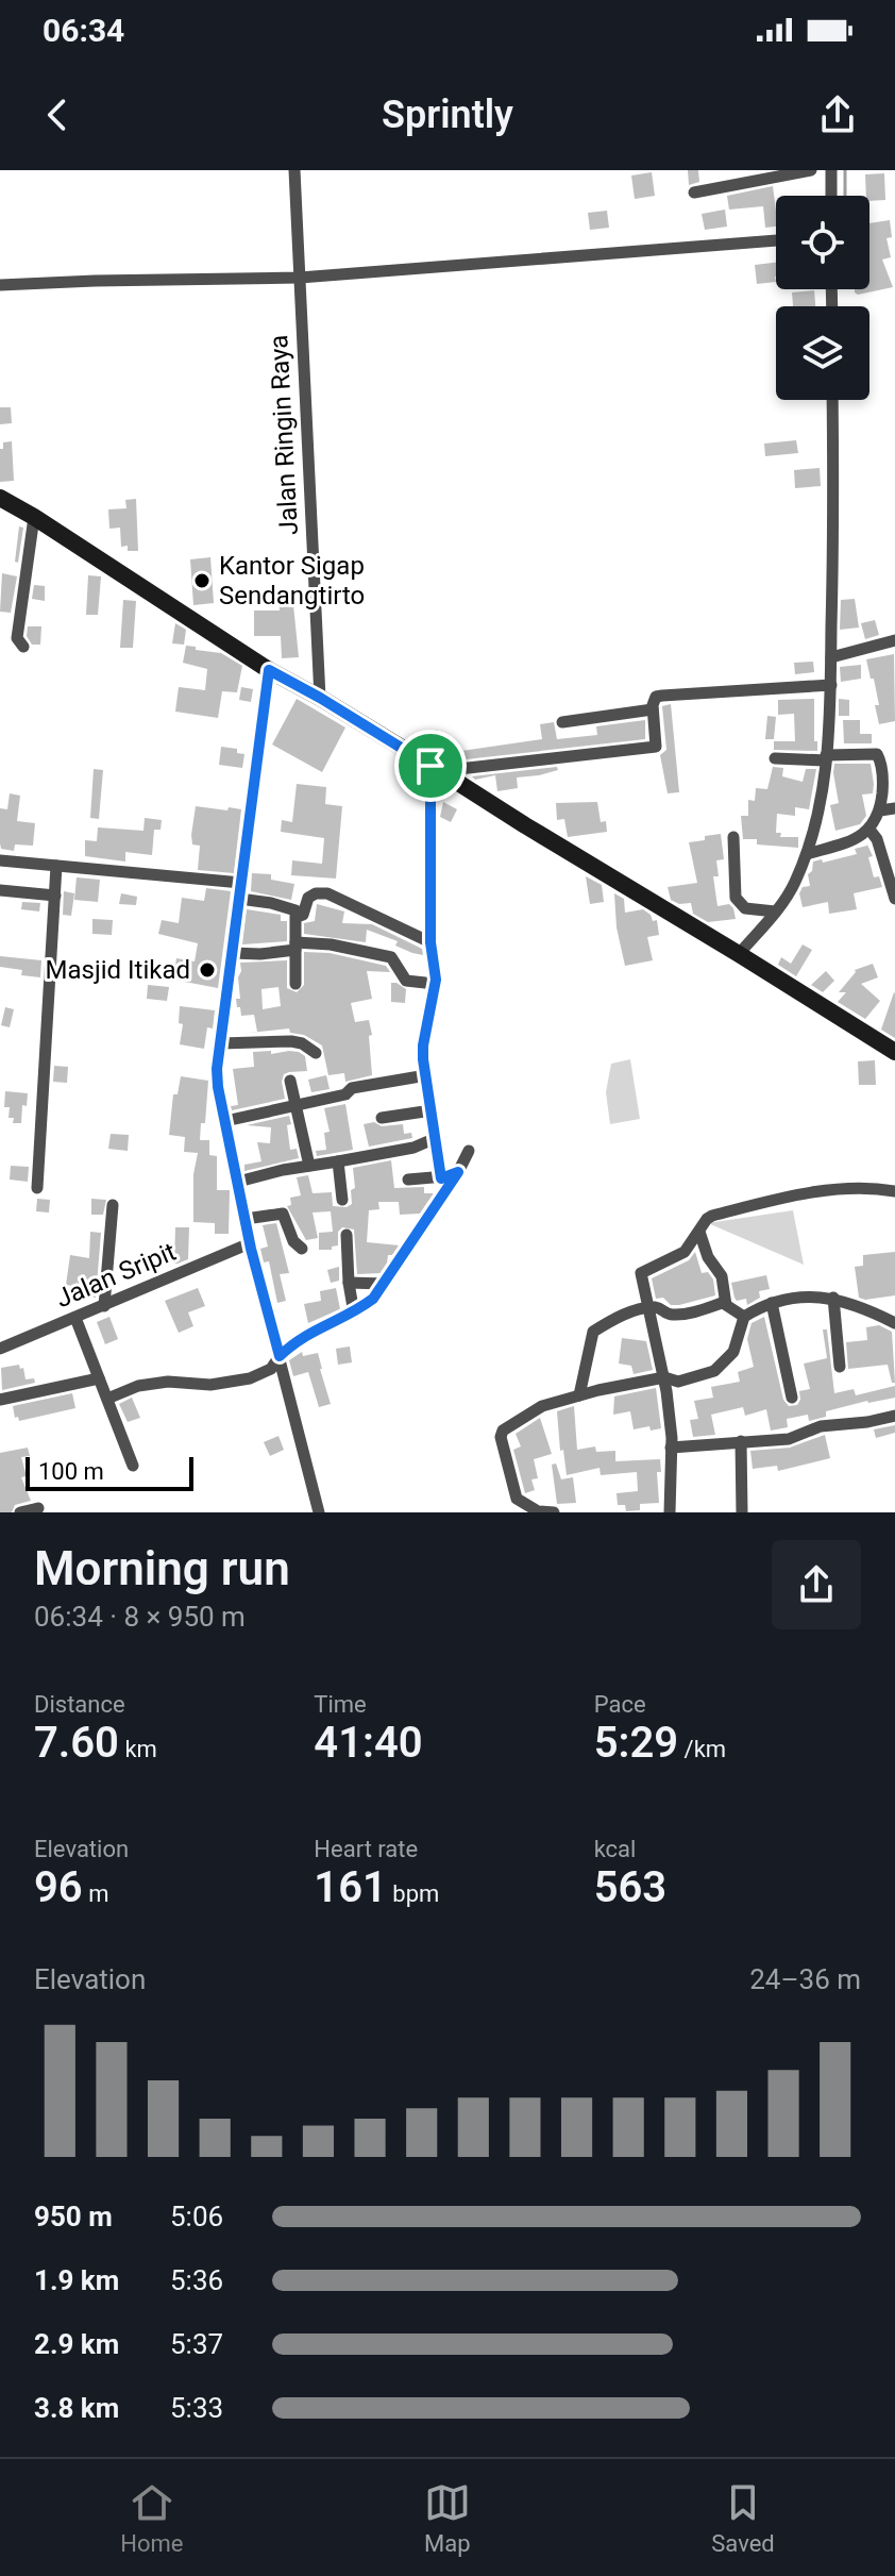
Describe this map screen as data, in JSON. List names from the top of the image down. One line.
{"streets":{"street":["Jalan Ringin Raya","Jalan Sripit"]},"places":["Kantor Sigap Sendangtirto","Masjid Itikad"],"scale_bar":"100 m","page":{"status":"06:34","header":"Sprintly","scale":"100 m","heading":["Morning run","06:34 · 8 × 950 m"],"stats":[["Distance","7.60 km"],["Time","41:40"],["Pace","5:29 /km"],["Elevation","96 m"],["Heart rate","161 bpm"],["kcal","563"]],"chart":["Elevation","24–36 m"],"list":[{"name":"950 m","note":"5:06"},{"name":"1.9 km","note":"5:36"},{"name":"2.9 km","note":"5:37"},{"name":"3.8 km","note":"5:33"}],"tabs":["Home","Map","Saved"]}}
